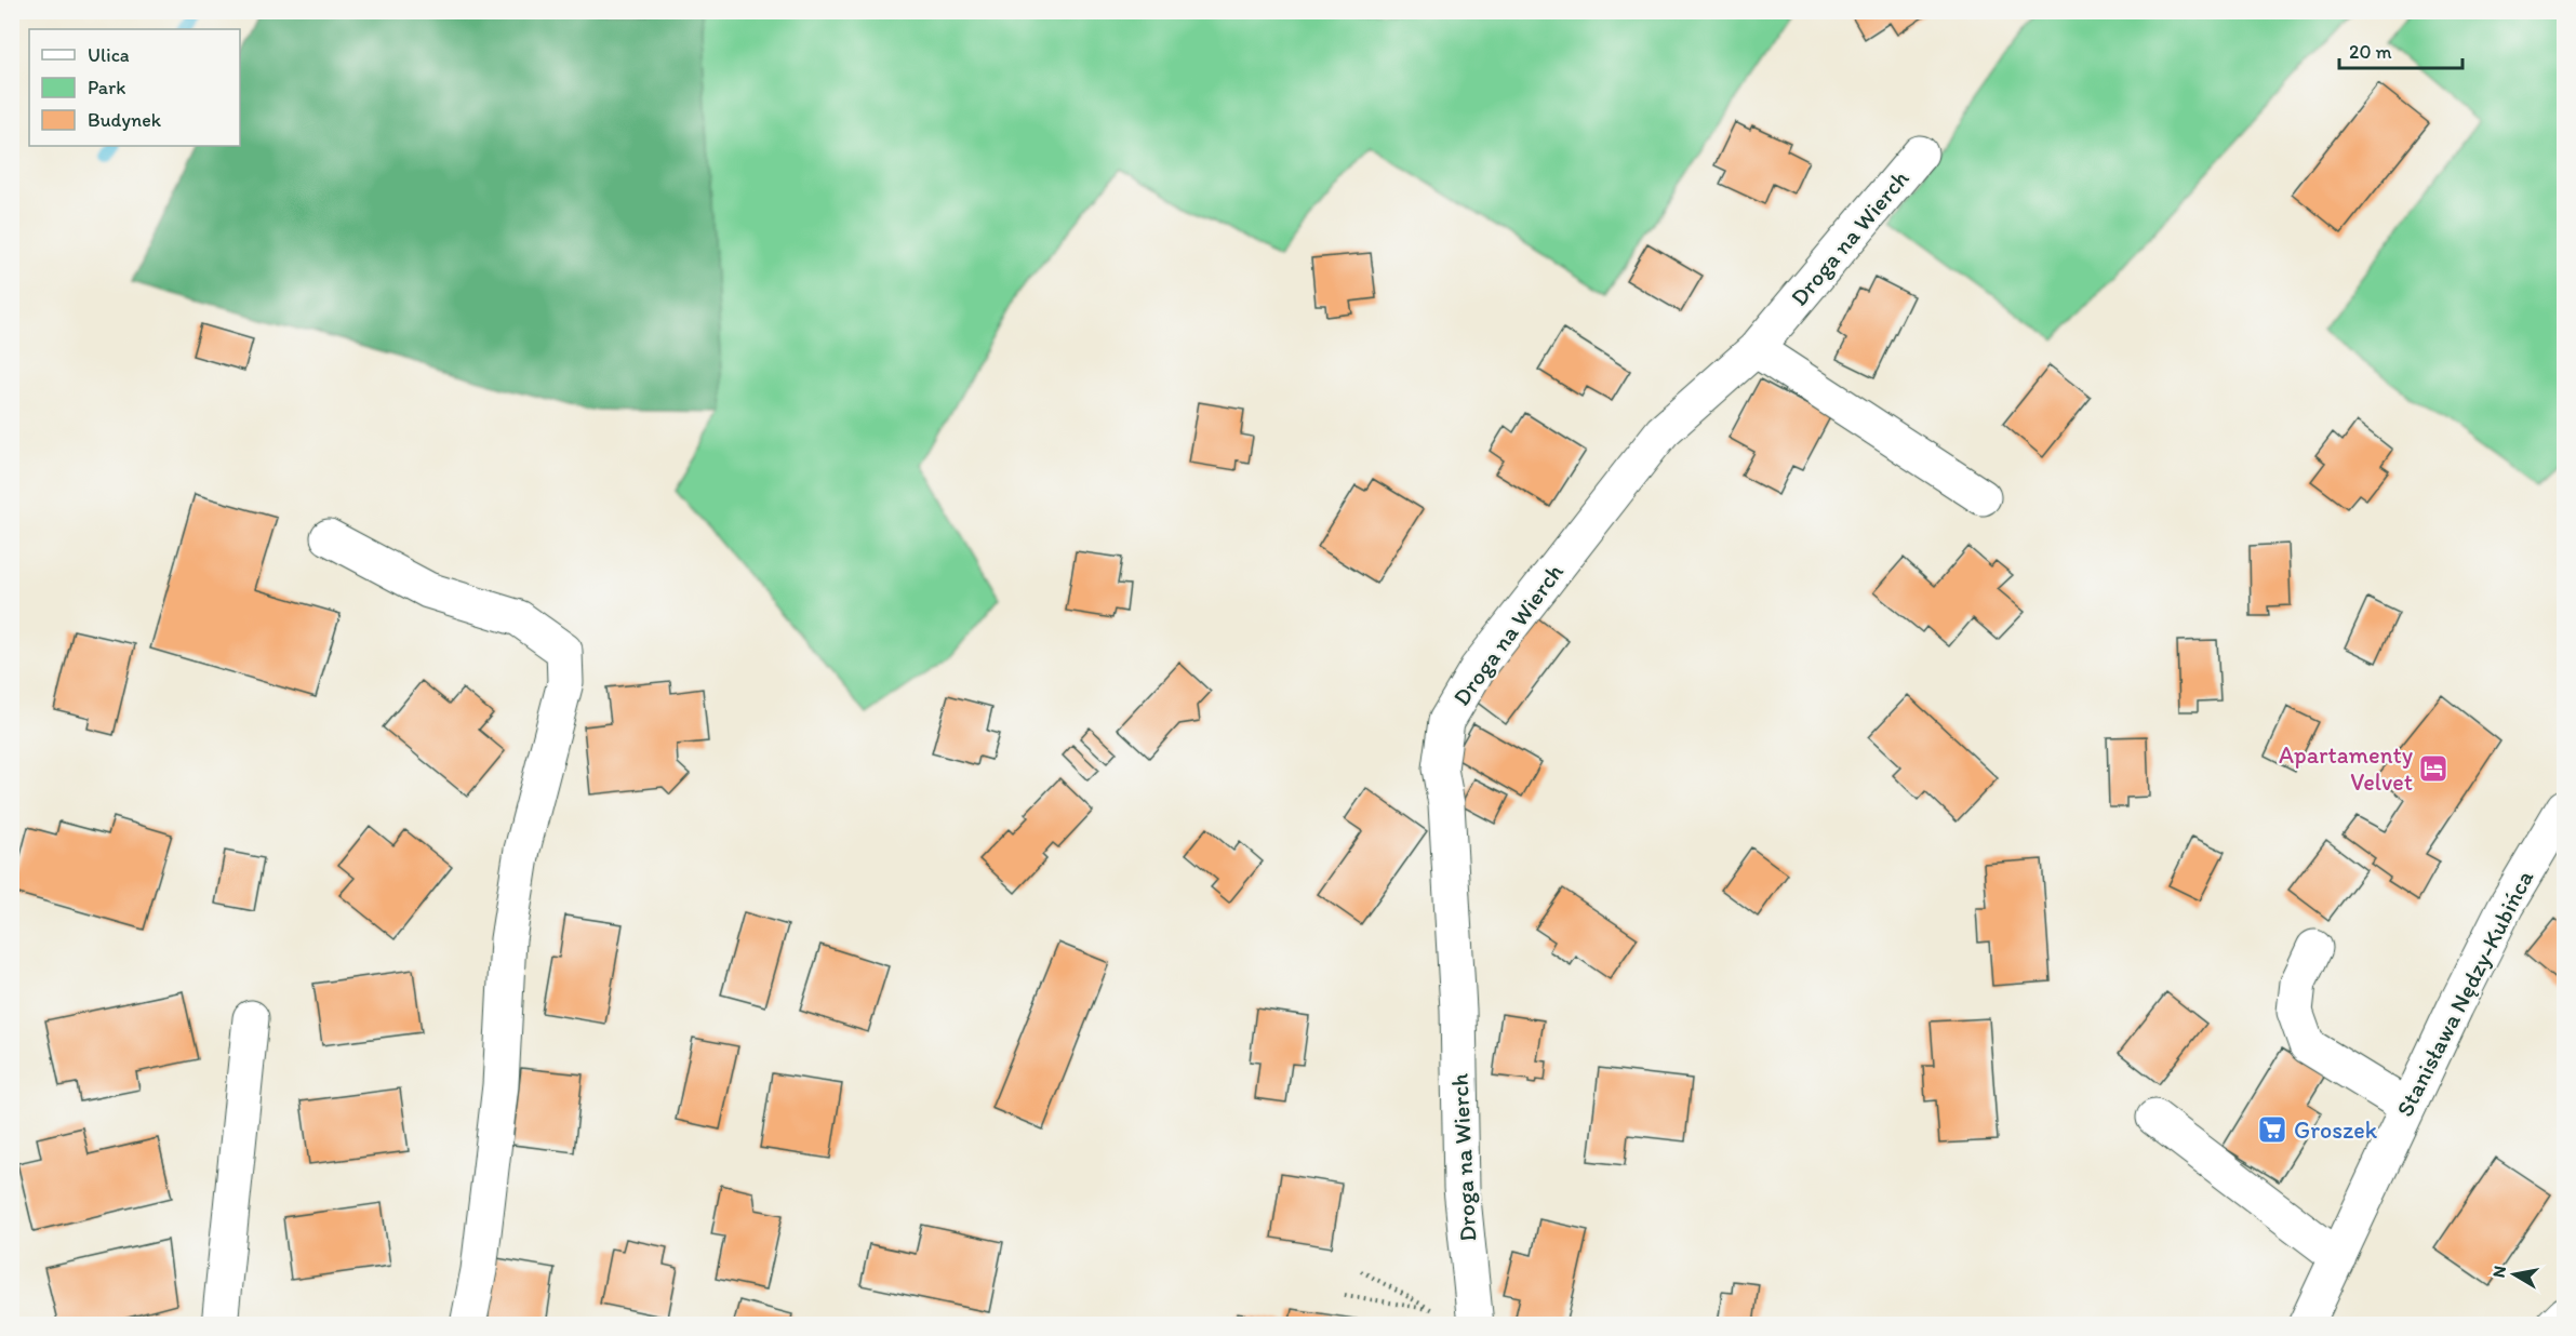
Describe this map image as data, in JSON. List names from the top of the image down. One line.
{"streets":{"street":["Droga na Wierch","Stanisława Nędzy-Kubińca"]},"places":{"hotel":["Apartamenty Velvet"],"supermarket":["Groszek"]},"legend":["Ulica","Park","Budynek"],"scale_bar":"20 m","north":"left"}
